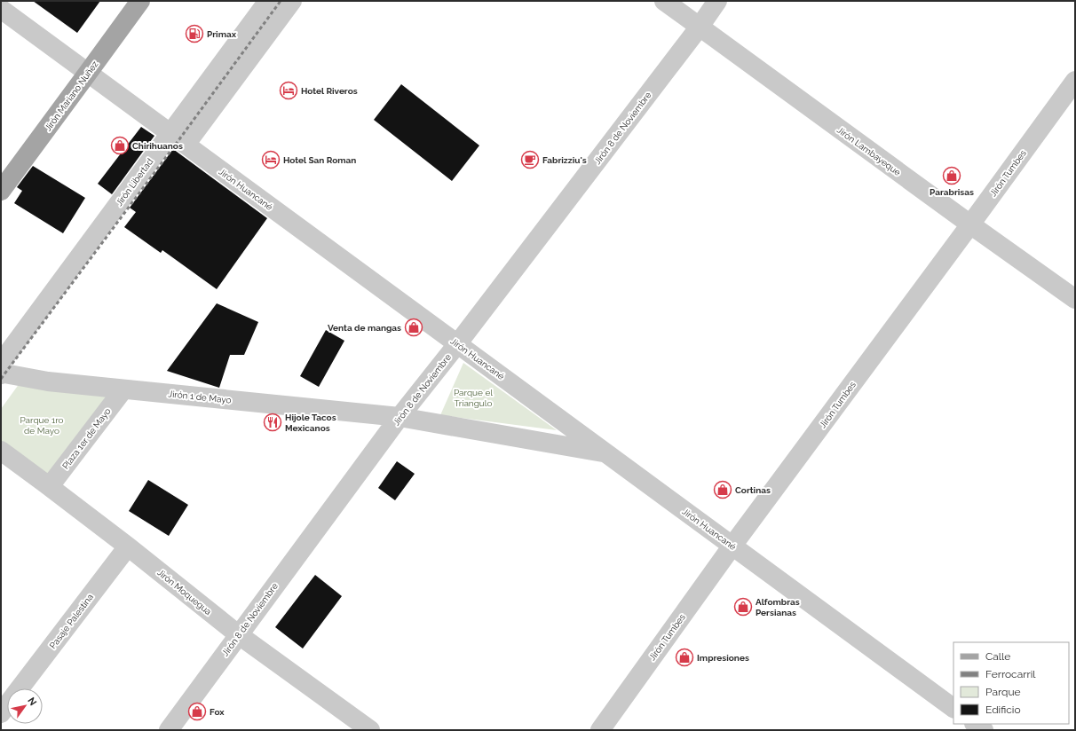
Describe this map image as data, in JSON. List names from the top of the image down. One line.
{"streets":{"main road":["Jirón Mariano Nuñez"],"street":["Jirón 8 de Noviembre","Jirón Lambayeque","Jirón Tumbes","Jirón Libertad","Jirón Huancané","Jirón 1 de Mayo","Plaza 1er de Mayo","Jirón Moquegua","Pasaje Palestina"]},"crossings":[["Jirón Mariano Nuñez","Jirón Huancané"],["Jirón 8 de Noviembre","Jirón Lambayeque"],["Jirón 8 de Noviembre","Jirón Huancané"],["Jirón 8 de Noviembre","Jirón 1 de Mayo"],["Jirón 8 de Noviembre","Jirón Moquegua"],["Jirón Lambayeque","Jirón Tumbes"],["Jirón Tumbes","Jirón Huancané"],["Jirón Libertad","Jirón Huancané"],["Jirón Huancané","Jirón 1 de Mayo"],["Jirón 1 de Mayo","Plaza 1er de Mayo"],["Plaza 1er de Mayo","Jirón Moquegua"],["Jirón Moquegua","Pasaje Palestina"]],"parks":["Parque el Triangulo","Parque 1ro de Mayo"],"places":{"fuel station":["Primax"],"hotel":["Hotel Riveros","Hotel San Roman"],"shop":["Chirihuanos","Parabrisas","Venta de mangas","Cortinas","Alfombras Persianas","Impresiones","Fox"],"cafe":["Fabrizziu's"],"restaurant":["Hijole Tacos Mexicanos"]},"legend":["Calle","Ferrocarril","Parque","Edificio"],"north":"top right"}
